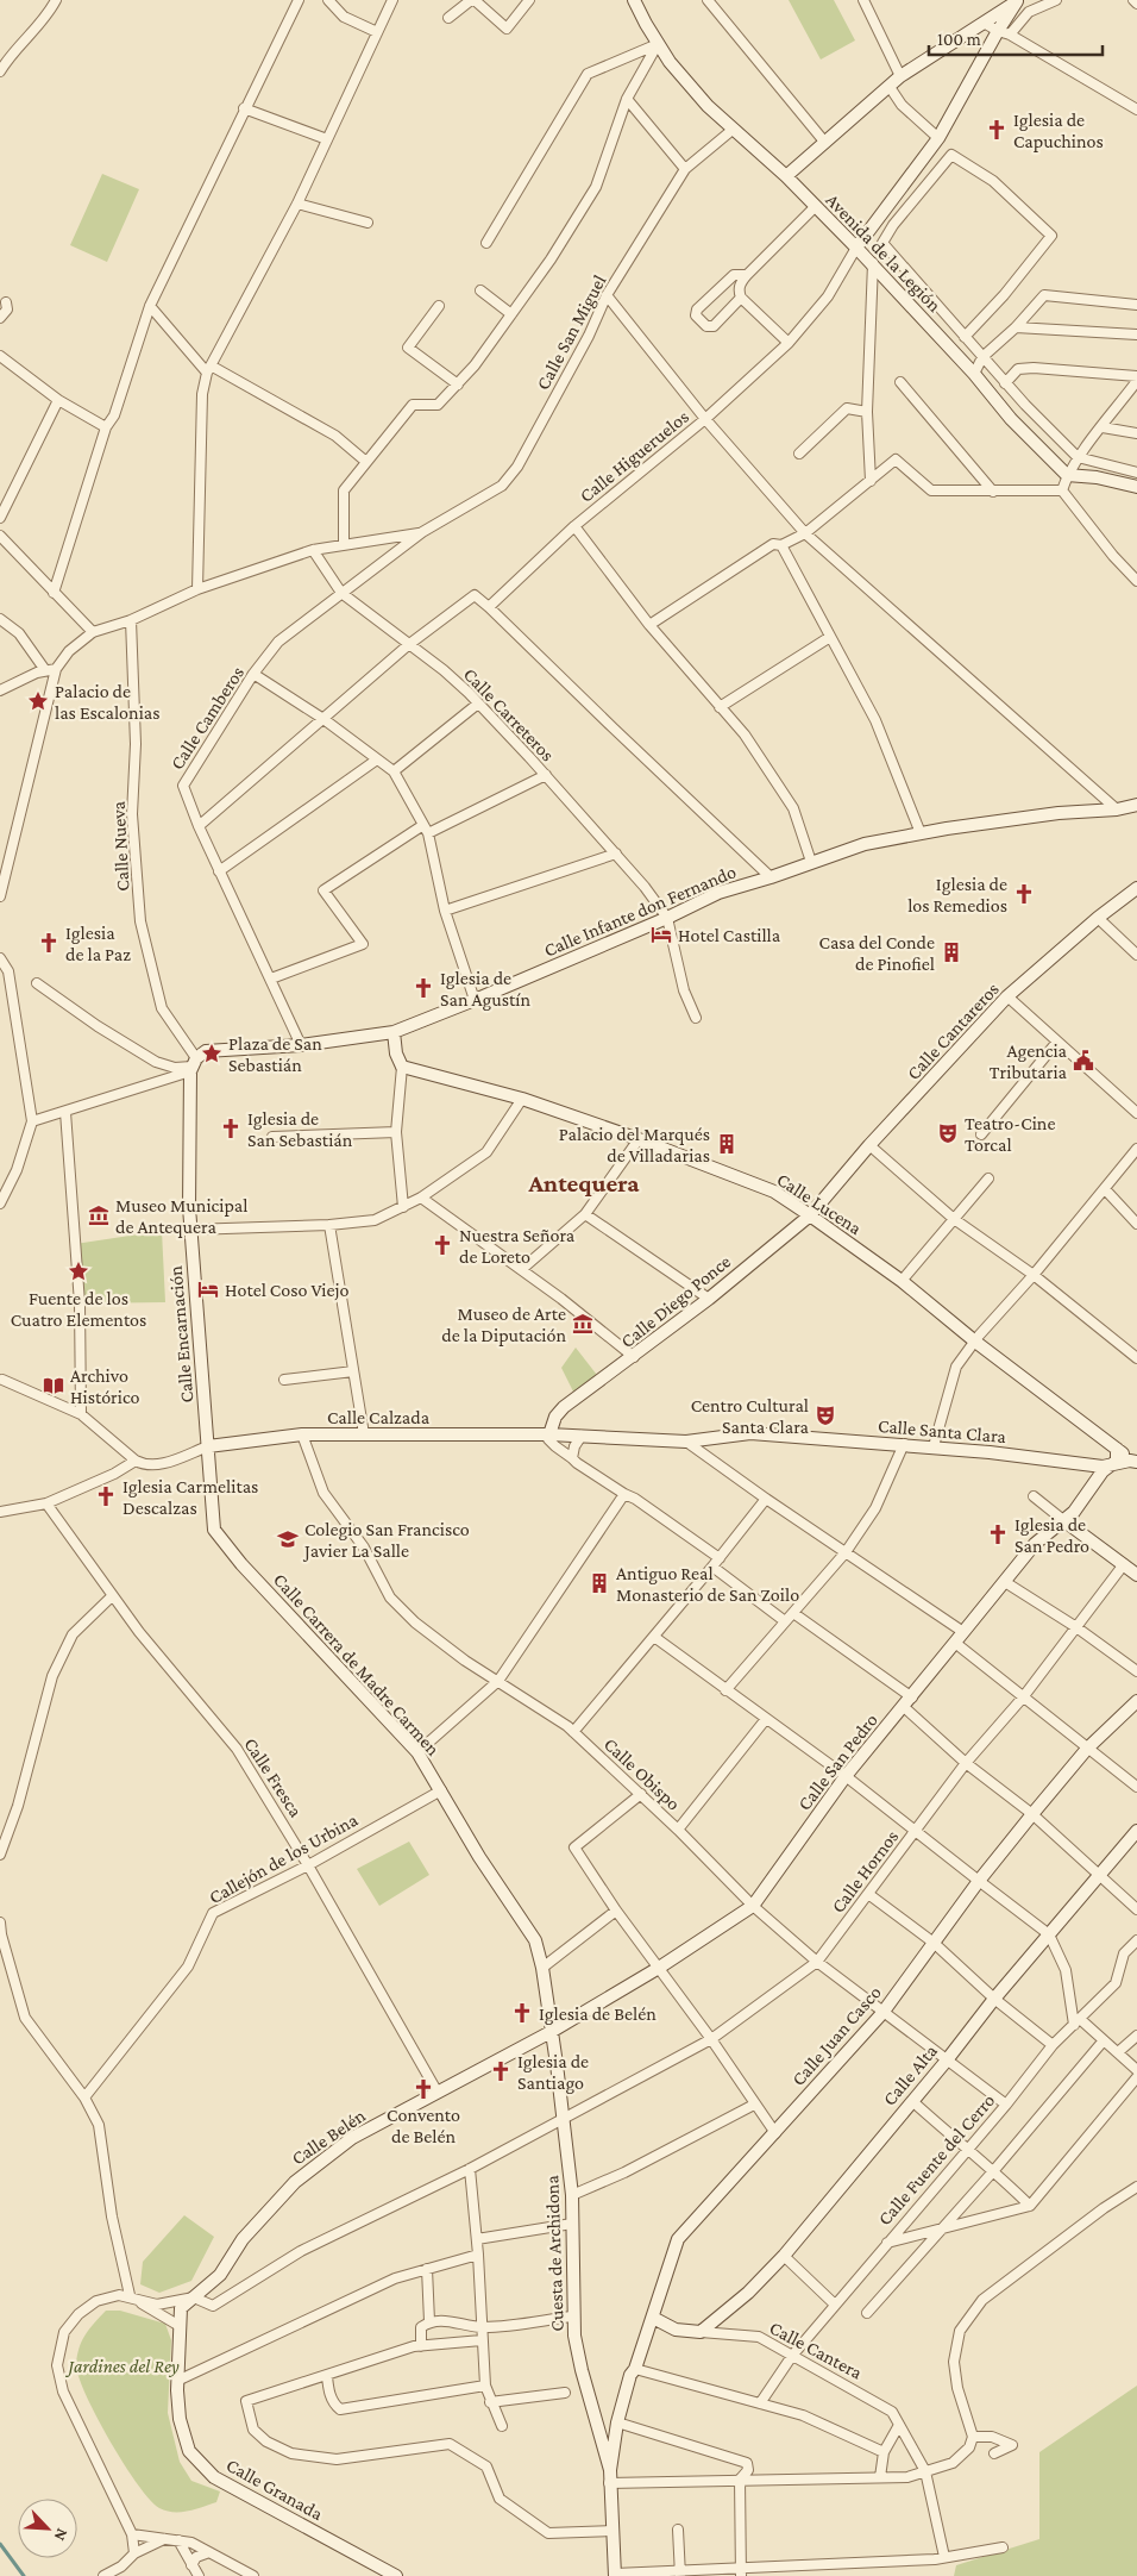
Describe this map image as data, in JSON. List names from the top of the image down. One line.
{"streets":{"street":["Avenida de la Legión","Calle San Miguel","Calle Higueruelos","Calle Carreteros","Calle Camberos","Calle Nueva","Calle Infante don Fernando","Calle Cantareros","Calle Lucena","Calle Diego Ponce","Calle Encarnación","Calle Calzada","Calle Santa Clara","Calle Carrera de Madre Carmen","Calle San Pedro","Calle Obispo","Calle Fresca","Callejón de los Urbina","Calle Hornos","Calle Juan Casco","Calle Alta","Calle Belén","Calle Fuente del Cerro","Cuesta de Archidona","Calle Cantera","Calle Granada"]},"crossings":[["Avenida de la Legión","Calle San Miguel"],["Avenida de la Legión","Calle Higueruelos"],["Calle San Miguel","Calle Camberos"],["Calle Carreteros","Calle Camberos"],["Calle Carreteros","Calle Infante don Fernando"],["Calle Camberos","Calle Infante don Fernando"],["Calle Nueva","Calle Infante don Fernando"],["Calle Nueva","Calle Encarnación"],["Calle Infante don Fernando","Calle Encarnación"],["Calle Cantareros","Calle Lucena"],["Calle Cantareros","Calle Diego Ponce"],["Calle Lucena","Calle Diego Ponce"],["Calle Lucena","Calle Santa Clara"],["Calle Lucena","Calle San Pedro"],["Calle Diego Ponce","Calle Calzada"],["Calle Encarnación","Calle Calzada"],["Calle Encarnación","Calle Carrera de Madre Carmen"],["Calle Calzada","Calle Santa Clara"],["Calle Calzada","Calle Carrera de Madre Carmen"],["Calle Calzada","Calle Obispo"],["Calle Santa Clara","Calle San Pedro"],["Calle Carrera de Madre Carmen","Calle San Pedro"],["Calle Carrera de Madre Carmen","Callejón de los Urbina"],["Calle Carrera de Madre Carmen","Calle Belén"],["Calle Carrera de Madre Carmen","Cuesta de Archidona"],["Calle San Pedro","Calle Obispo"],["Calle San Pedro","Calle Belén"],["Calle San Pedro","Cuesta de Archidona"],["Calle Obispo","Calle Hornos"],["Calle Obispo","Calle Juan Casco"],["Calle Obispo","Calle Alta"],["Calle Obispo","Calle Fuente del Cerro"],["Calle Fresca","Callejón de los Urbina"],["Calle Fresca","Calle Belén"],["Calle Hornos","Calle Belén"],["Calle Hornos","Cuesta de Archidona"],["Calle Hornos","Calle Granada"],["Calle Juan Casco","Cuesta de Archidona"],["Calle Juan Casco","Calle Cantera"],["Calle Alta","Calle Cantera"],["Calle Belén","Cuesta de Archidona"],["Calle Belén","Calle Granada"],["Calle Fuente del Cerro","Calle Cantera"]],"districts":["Antequera"],"parks":["Jardines del Rey"],"places":{"church":["Iglesia de Capuchinos","Iglesia de los Remedios","Iglesia de la Paz","Iglesia de San Agustín","Iglesia de San Sebastián","Nuestra Señora de Loreto","Iglesia Carmelitas Descalzas","Iglesia de San Pedro","Iglesia de Belén","Iglesia de Santiago","Convento de Belén"],"place":["Palacio de las Escalonias","Plaza de San Sebastián","Fuente de los Cuatro Elementos"],"hotel":["Hotel Castilla","Hotel Coso Viejo"],"building":["Casa del Conde de Pinofiel","Palacio del Marqués de Villadarias","Antiguo Real Monasterio de San Zoilo"],"public building":["Agencia Tributaria"],"theatre":["Teatro-Cine Torcal","Centro Cultural Santa Clara"],"museum":["Museo Municipal de Antequera","Museo de Arte de la Diputación"],"library":["Archivo Histórico"],"school or university":["Colegio San Francisco Javier La Salle"]},"scale_bar":"100 m","north":"bottom right"}
